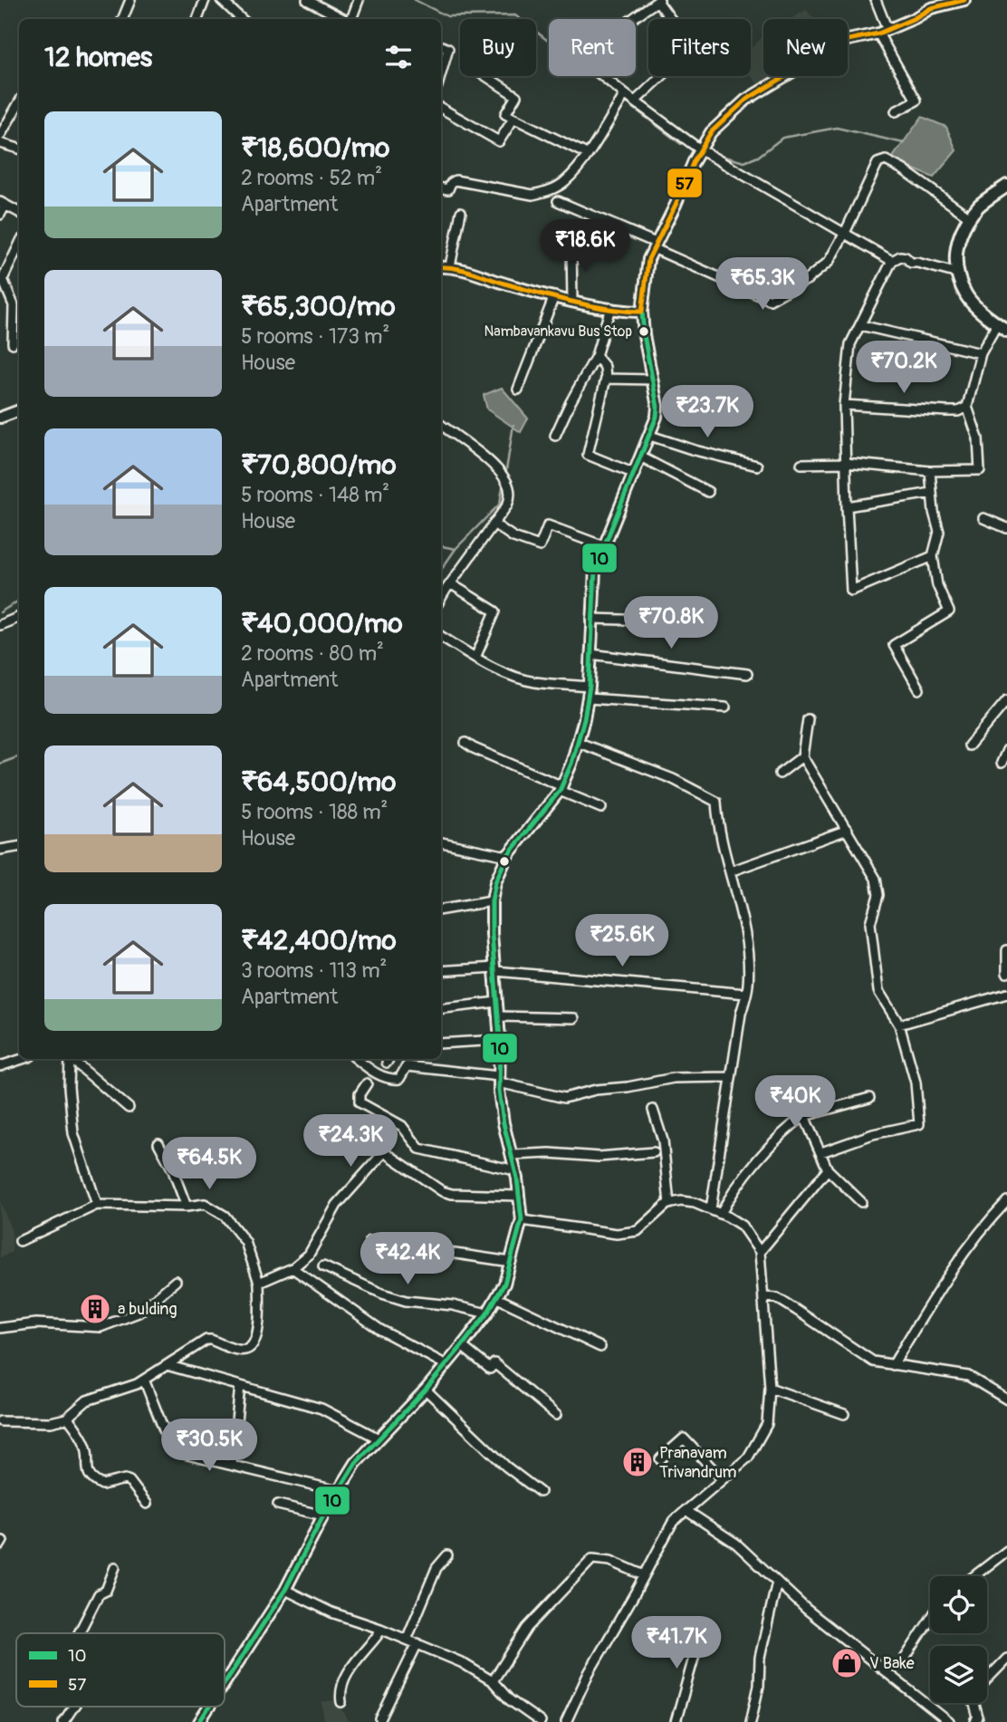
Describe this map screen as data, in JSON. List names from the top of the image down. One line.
{"places":{"other":["Nambavankavu Bus Stop"],"building":["a bulding","Pranavam Trivandrum"],"shop":["V Bake"]},"lines":["transit line 57","transit line 10"],"legend":["10","57"],"page":{"chip":["Buy","Rent","Filters","New"],"heading":"12 homes","list":[{"name":"₹18,600/mo","note":"2 rooms · 52 m² · Apartment"},{"name":"₹65,300/mo","note":"5 rooms · 173 m² · House"},{"name":"₹70,800/mo","note":"5 rooms · 148 m² · House"},{"name":"₹40,000/mo","note":"2 rooms · 80 m² · Apartment"},{"name":"₹64,500/mo","note":"5 rooms · 188 m² · House"},{"name":"₹42,400/mo","note":"3 rooms · 113 m² · Apartment"}],"price":["₹18.6K","₹65.3K","₹70.2K","₹23.7K","₹70.8K","₹25.6K","₹40K","₹24.3K","₹64.5K","₹42.4K","₹30.5K","₹41.7K"]}}
